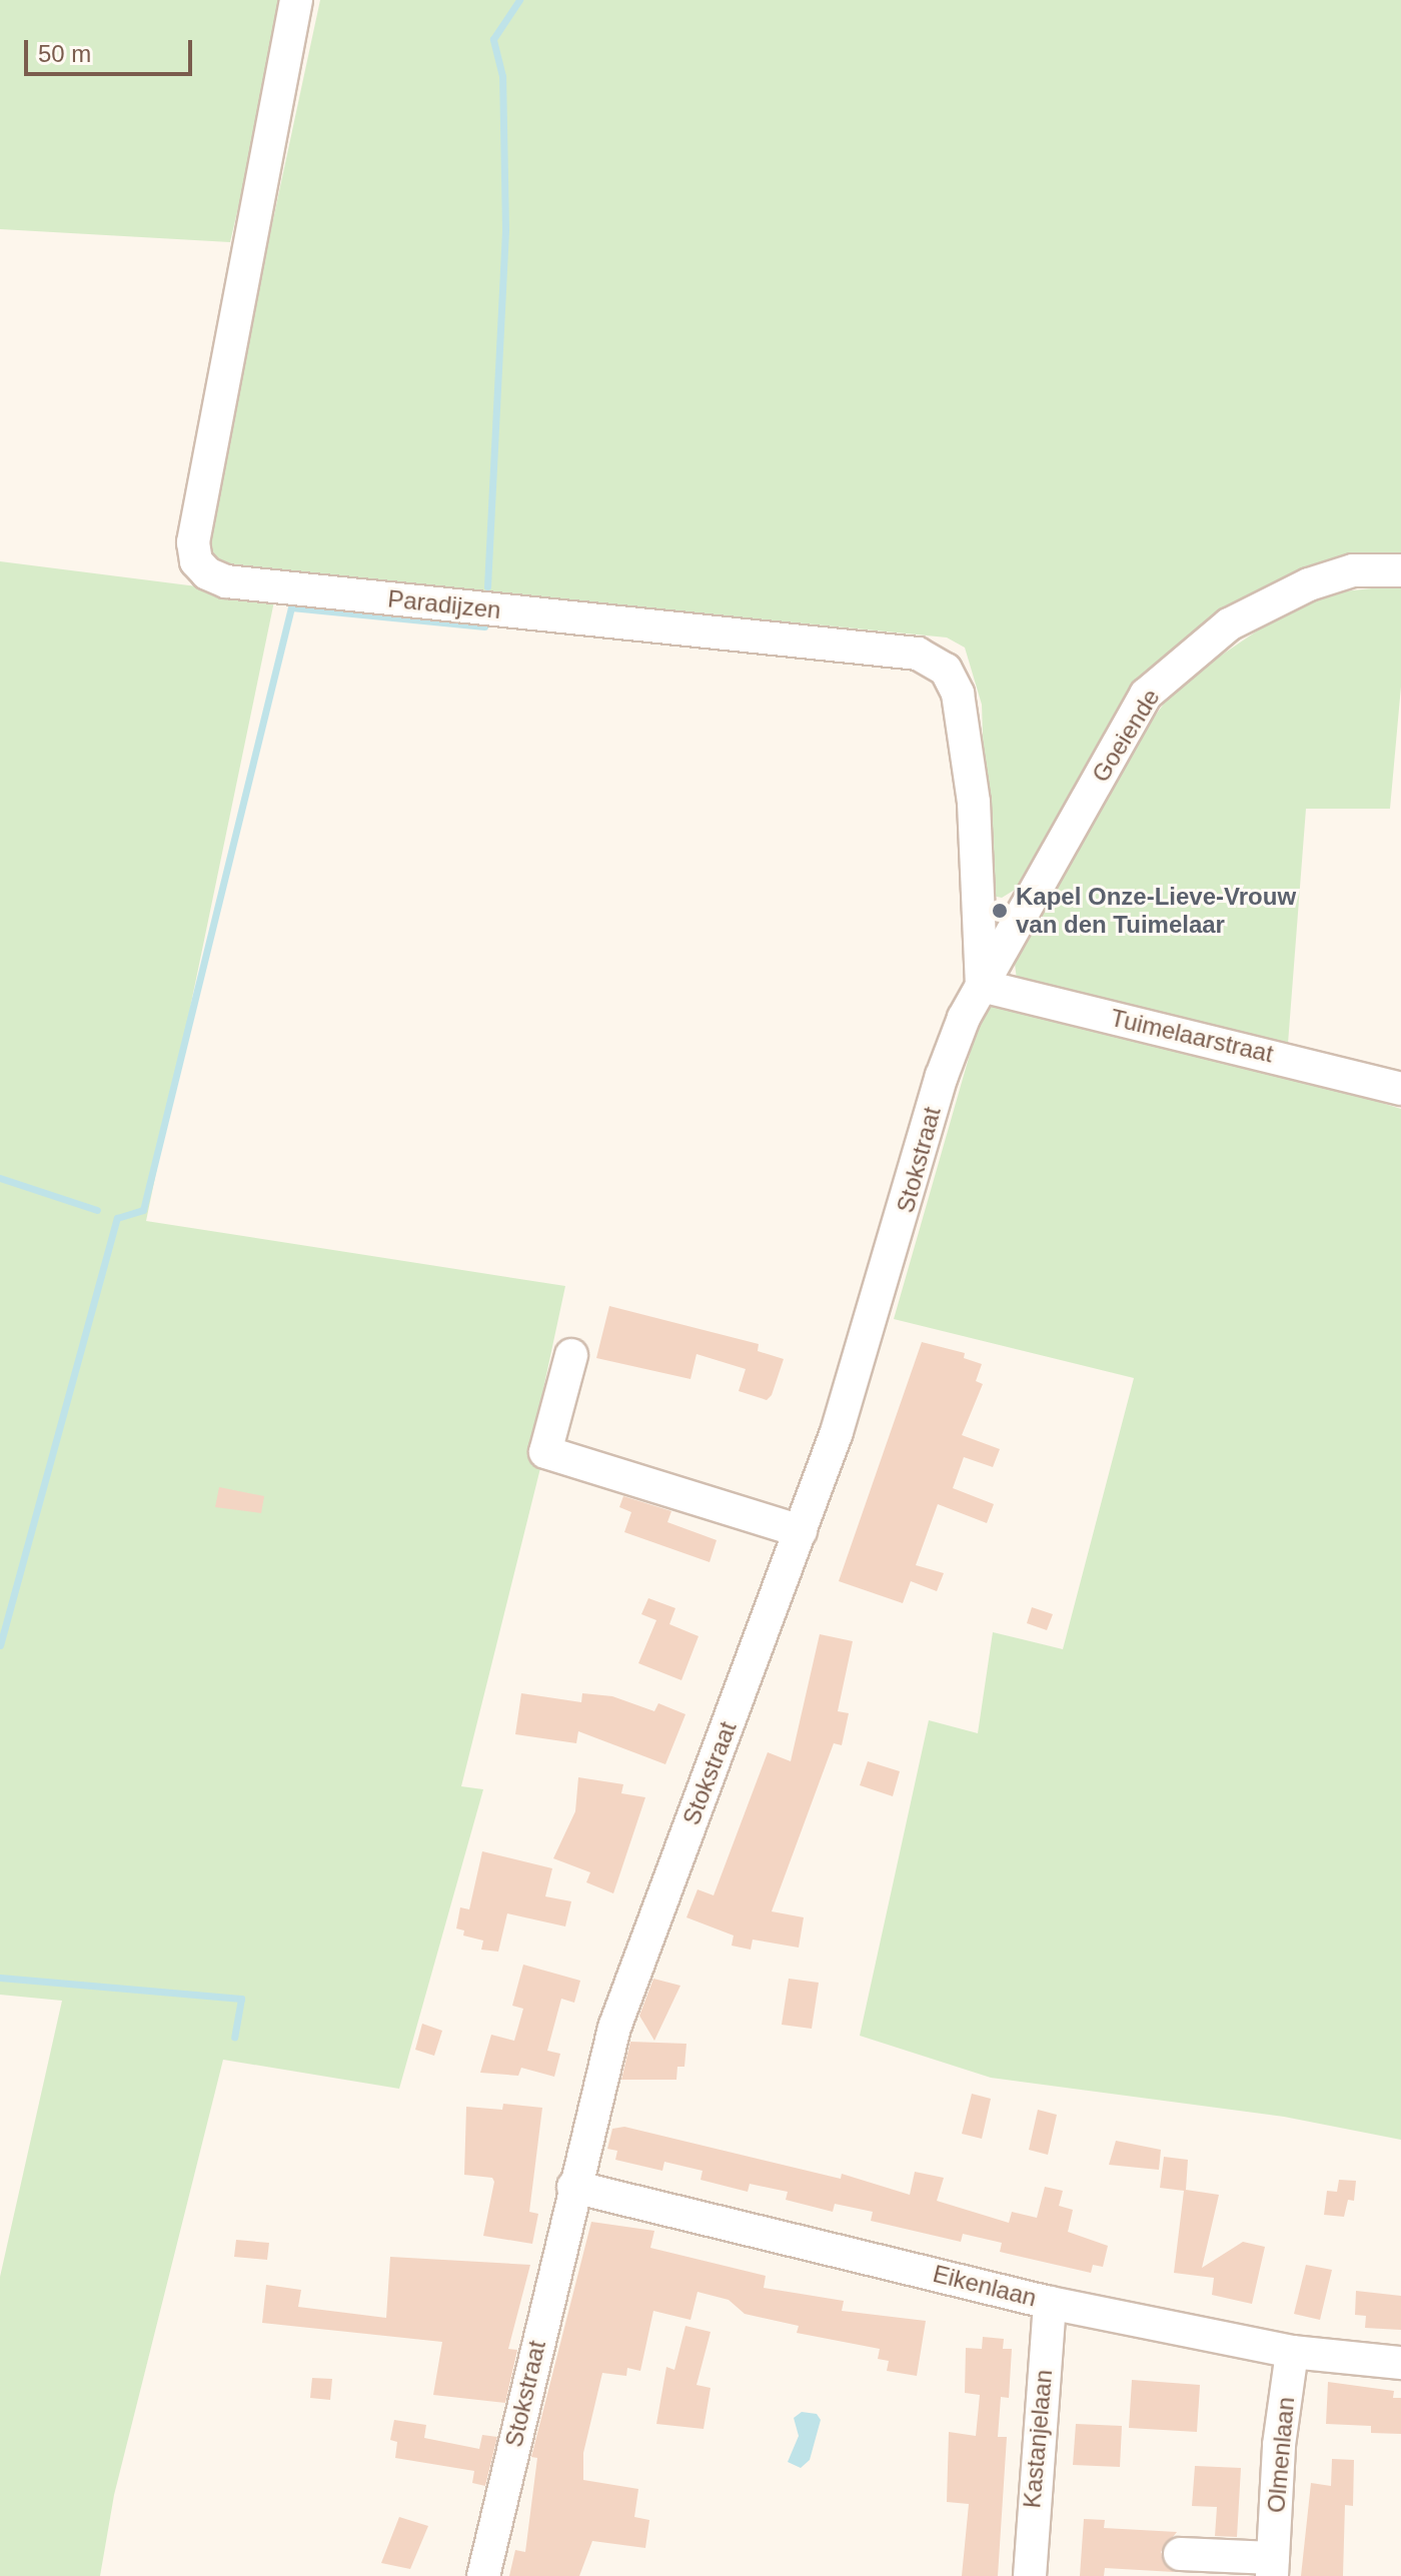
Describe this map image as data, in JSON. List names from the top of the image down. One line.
{"streets":{"street":["Paradijzen","Goeiende","Tuimelaarstraat","Stokstraat","Eikenlaan","Kastanjelaan","Olmenlaan"]},"crossings":[["Paradijzen","Goeiende"],["Paradijzen","Tuimelaarstraat"],["Paradijzen","Stokstraat"],["Goeiende","Tuimelaarstraat"],["Goeiende","Stokstraat"],["Tuimelaarstraat","Stokstraat"],["Stokstraat","Eikenlaan"],["Eikenlaan","Kastanjelaan"],["Eikenlaan","Olmenlaan"]],"places":["Kapel Onze-Lieve-Vrouw van den Tuimelaar"],"scale_bar":"50 m"}
